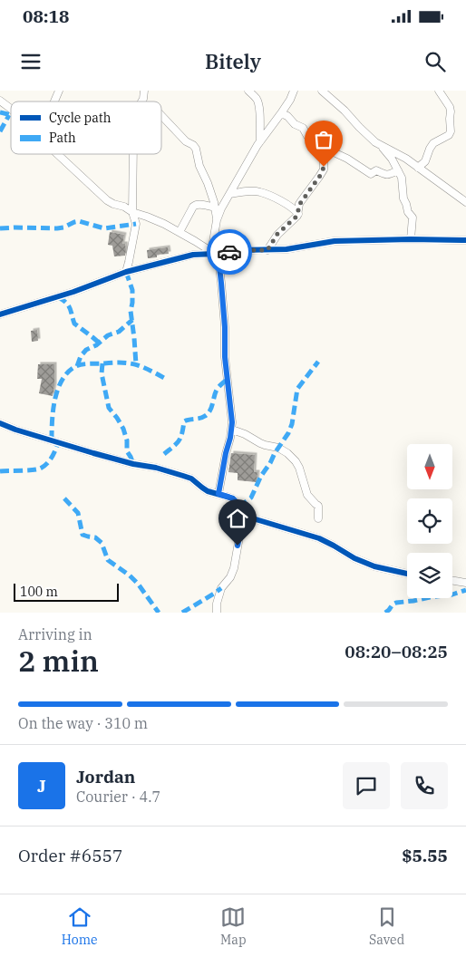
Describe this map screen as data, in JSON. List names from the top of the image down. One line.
{"legend":["Cycle path","Path"],"scale_bar":"100 m","north":"bottom","page":{"status":"08:18","header":"Bitely","scale":"100 m","heading":["2 min","Arriving in","08:20–08:25"],"panel":["Jordan","Courier · 4.7","Order #6557","$5.55"],"bar":"On the way · 310 m","round":"J","tabs":["Home","Map","Saved"]}}
